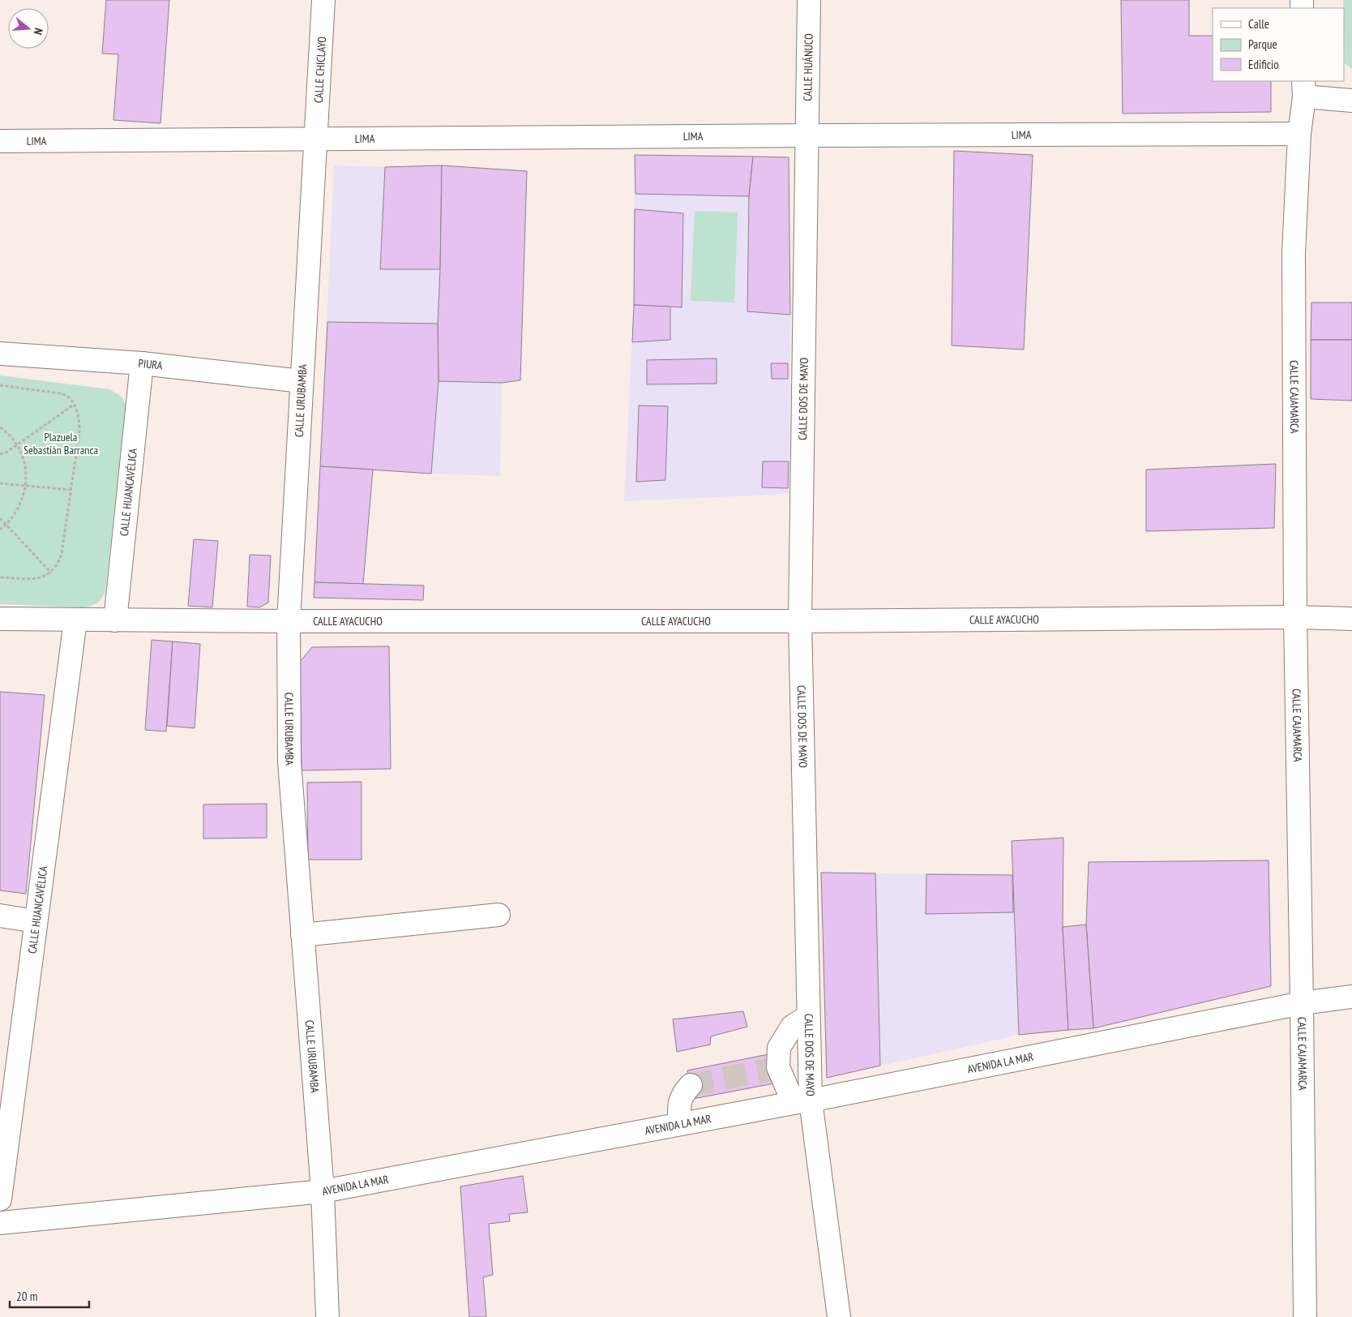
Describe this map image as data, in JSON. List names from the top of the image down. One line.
{"streets":{"street":["CALLE HUÁNUCO","CALLE CHICLAYO","LIMA","PIURA","CALLE CAJAMARCA","CALLE DOS DE MAYO","CALLE URUBAMBA","CALLE HUANCAVÉLICA","CALLE AYACUCHO","AVENIDA LA MAR"]},"crossings":[["CALLE HUÁNUCO","LIMA"],["CALLE HUÁNUCO","CALLE DOS DE MAYO"],["CALLE CHICLAYO","LIMA"],["CALLE CHICLAYO","CALLE URUBAMBA"],["LIMA","CALLE CAJAMARCA"],["LIMA","CALLE DOS DE MAYO"],["LIMA","CALLE URUBAMBA"],["PIURA","CALLE URUBAMBA"],["PIURA","CALLE HUANCAVÉLICA"],["CALLE CAJAMARCA","CALLE AYACUCHO"],["CALLE CAJAMARCA","AVENIDA LA MAR"],["CALLE DOS DE MAYO","CALLE AYACUCHO"],["CALLE DOS DE MAYO","AVENIDA LA MAR"],["CALLE URUBAMBA","CALLE AYACUCHO"],["CALLE URUBAMBA","AVENIDA LA MAR"],["CALLE HUANCAVÉLICA","CALLE AYACUCHO"]],"parks":["Plazuela Sebastián Barranca"],"legend":["Calle","Parque","Edificio"],"scale_bar":"20 m","north":"right"}
